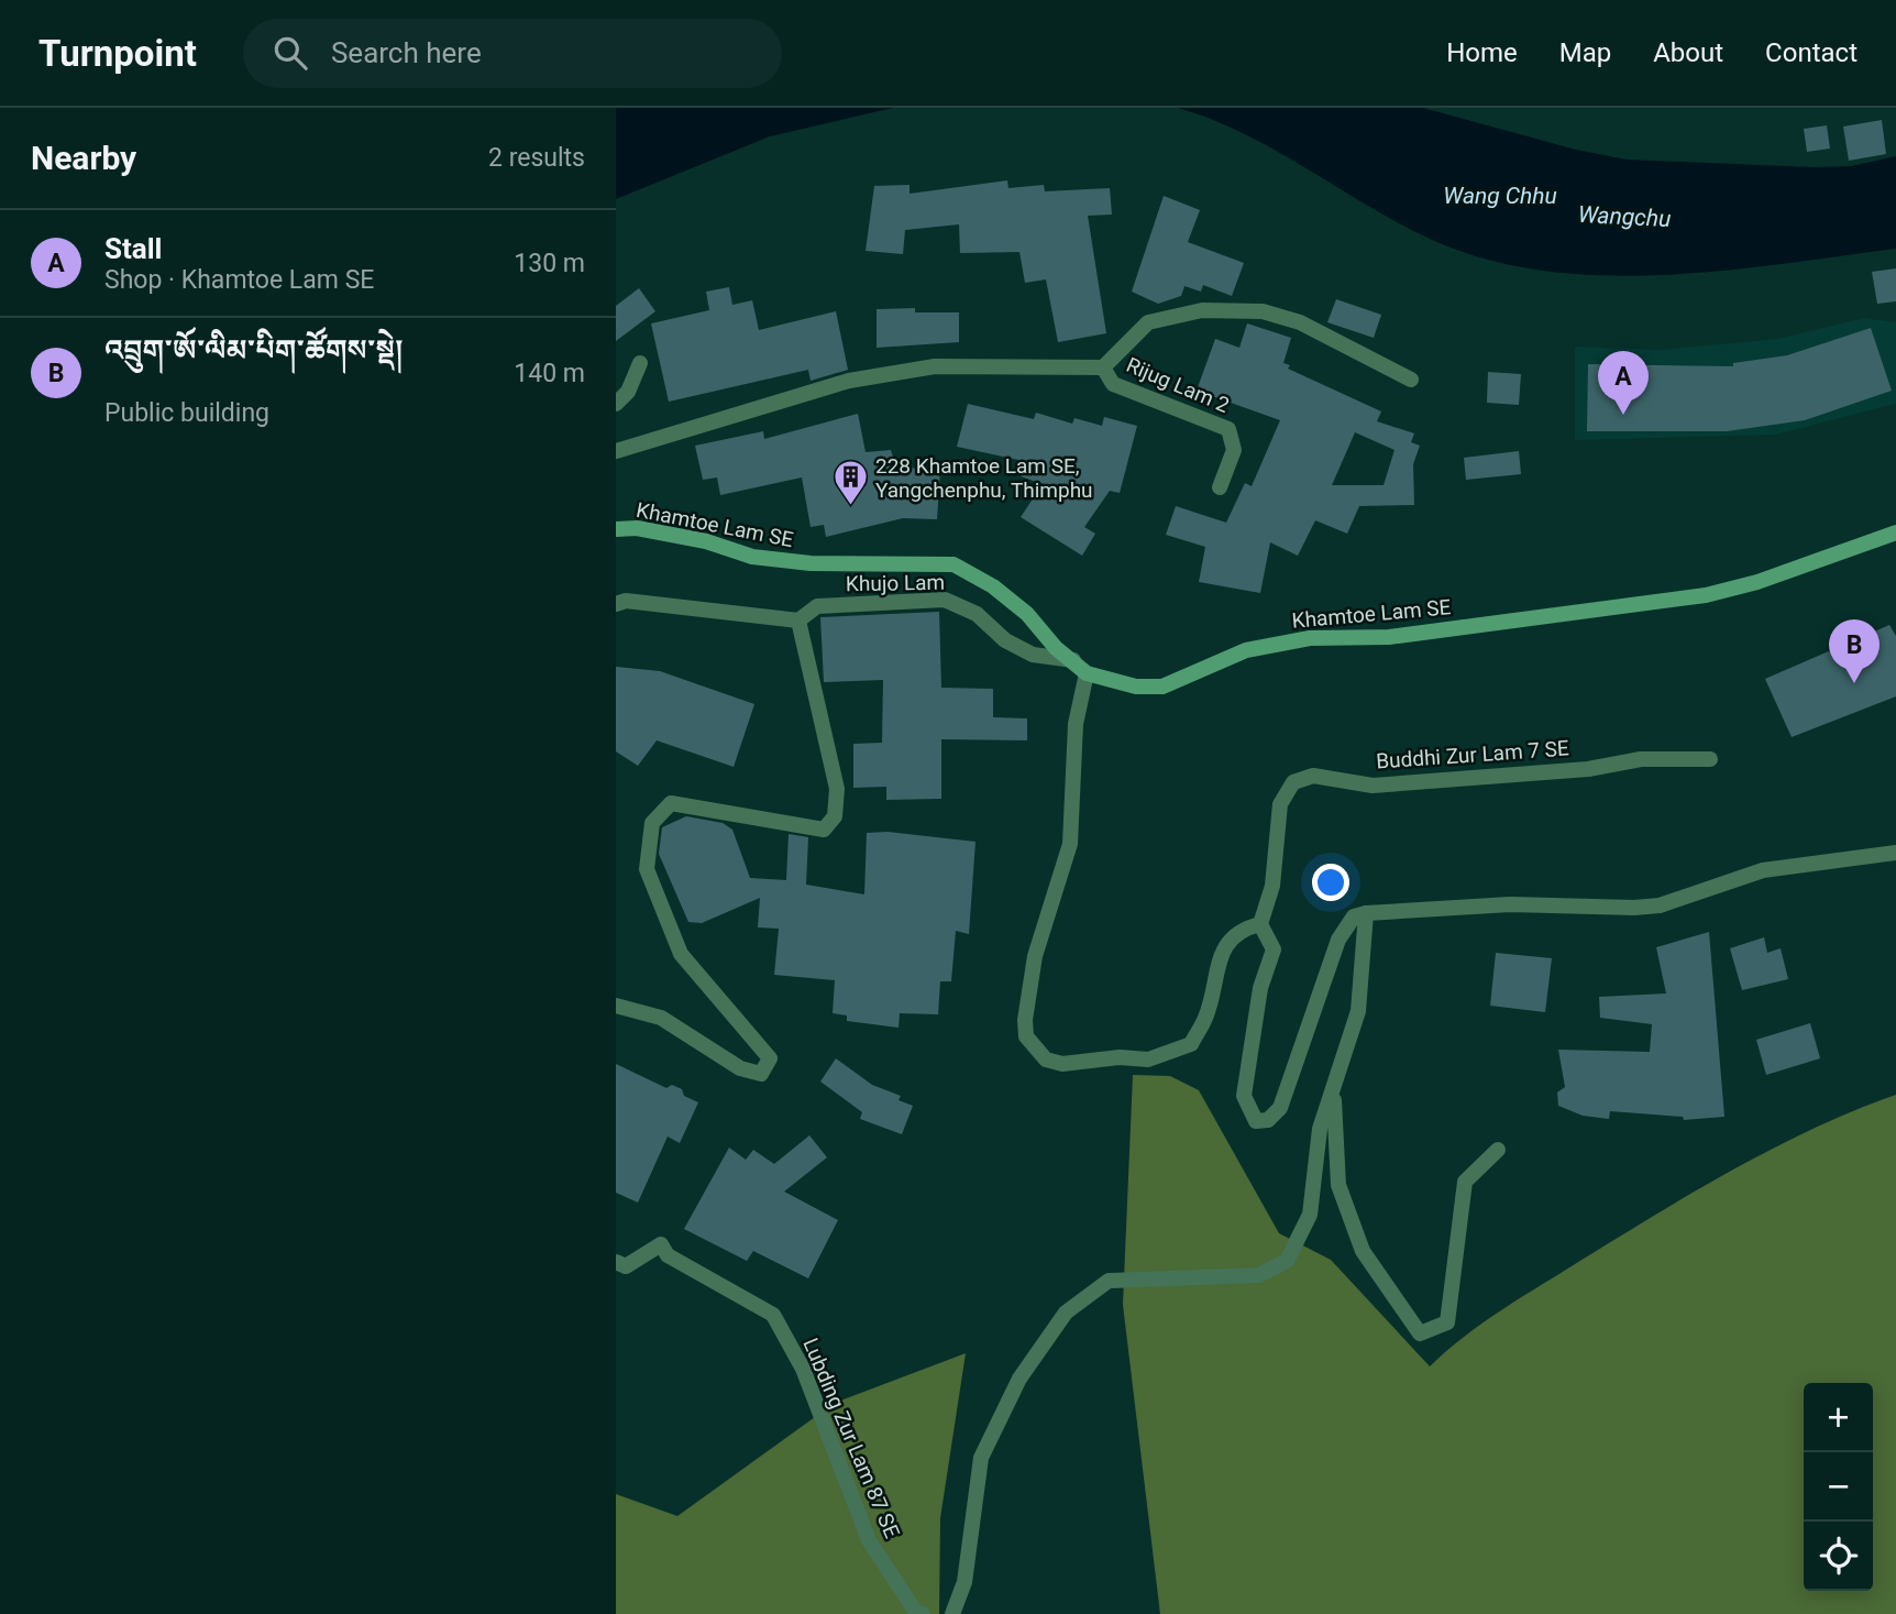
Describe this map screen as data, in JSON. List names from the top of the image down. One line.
{"streets":{"main road":["Khamtoe Lam SE"],"street":["Rijug Lam 2","Khujo Lam","Buddhi Zur Lam 7 SE","Lubding Zur Lam 87 SE"]},"crossings":[["Khamtoe Lam SE","Khujo Lam"]],"water":["Wang Chhu","Wangchu"],"places":{"building":["228 Khamtoe Lam SE, Yangchenphu, Thimphu"]},"page":{"header":"Turnpoint","search":"Search here","nav":["Home","Map","About","Contact"],"heading":["Nearby","2 results"],"list":[{"mark":"A","name":"Stall","note":"Shop · Khamtoe Lam SE","value":"130 m"},{"mark":"B","name":"འབྲུག་ཨོ་ལིམ་པིག་ཚོགས་སྡེ།","note":"Public building","value":"140 m"}],"pins":["A","B"],"map_buttons":["+","−"]}}
